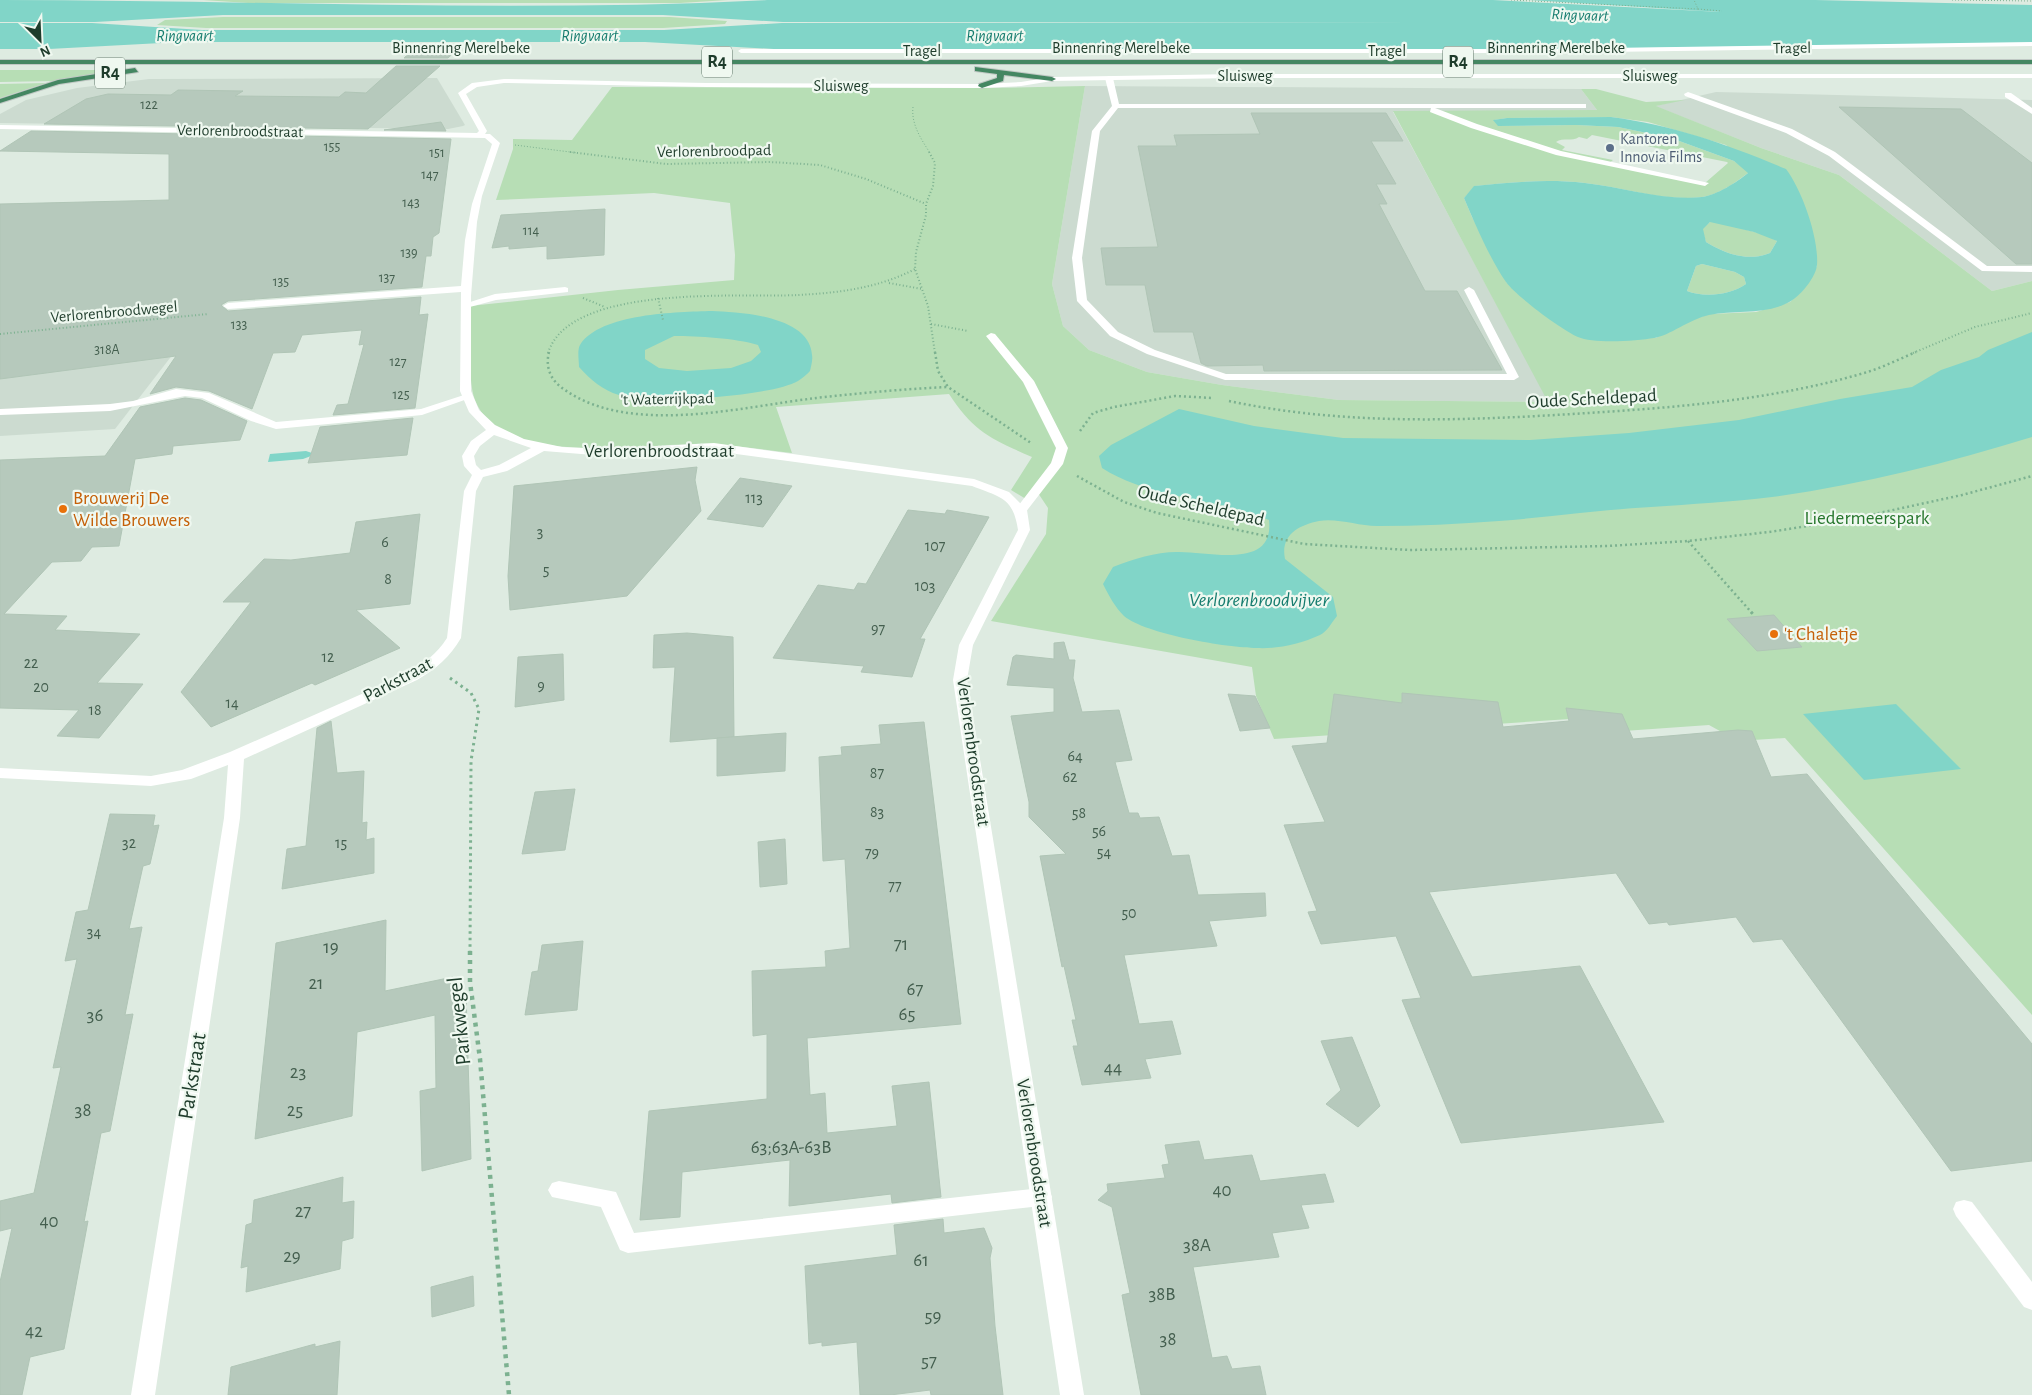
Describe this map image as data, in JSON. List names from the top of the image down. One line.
{"streets":{"highway":["Binnenring Merelbeke","R4"],"street":["Tragel","Sluisweg","Verlorenbroodstraat","Parkstraat"],"path":["Verlorenbroodpad","Verlorenbroodwegel","'t Waterrijkpad","Oude Scheldepad","Parkwegel"]},"crossings":[["Binnenring Merelbeke","R4"],["R4","Sluisweg"],["Sluisweg","Verlorenbroodstraat"],["Verlorenbroodstraat","Verlorenbroodpad"],["Parkstraat","Parkwegel"]],"water":["Ringvaart","Verlorenbroodvijver"],"parks":["Liedermeerspark"],"places":["Kantoren Innovia Films","Brouwerij De Wilde Brouwers","'t Chaletje"],"house_numbers":["122","155","151","147","143","114","139","137","135","133","318A","127","125","113","3","6","107","5","8","103","97","12","22","9","20","14","18","64","87","62","83","58","56","32","15","54","79","77","50","34","71","19","21","67","65","36","44","23","38","25","63;63A-63B","40","27","40","38A","29","61","38B","59","42","38","57"],"north":"bottom right"}
